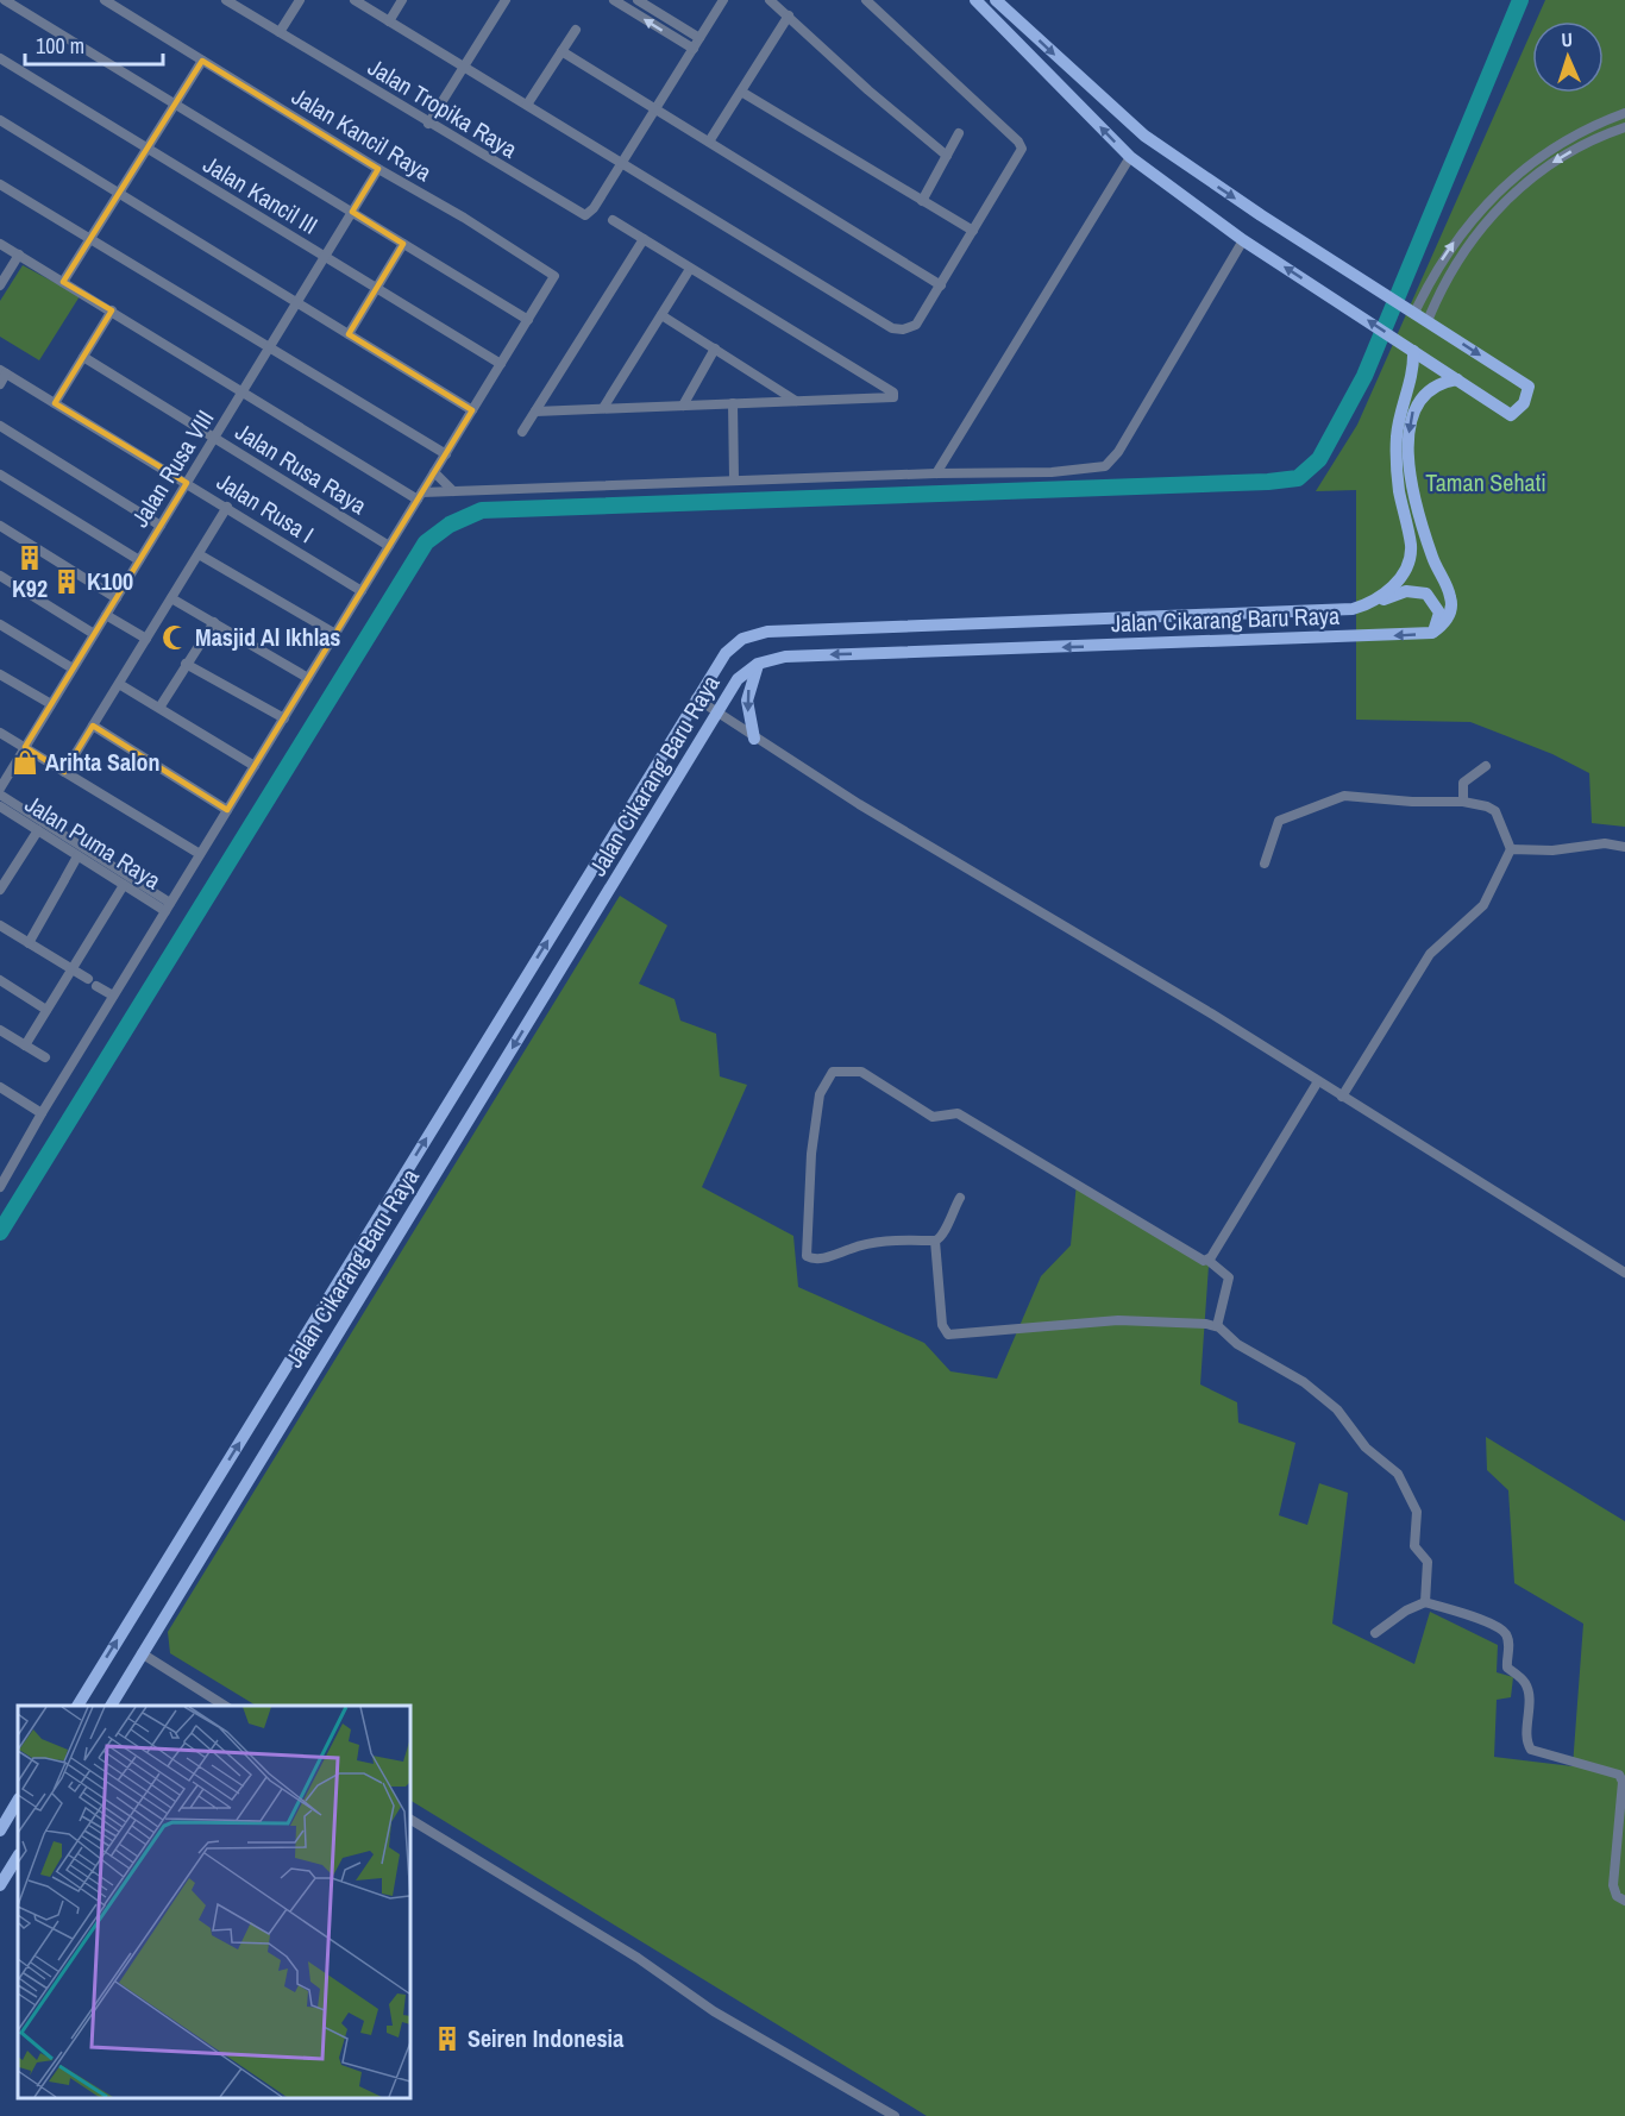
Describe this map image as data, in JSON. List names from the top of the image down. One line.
{"streets":{"main road":["Jalan Cikarang Baru Raya"],"street":["Jalan Tropika Raya","Jalan Kancil Raya","Jalan Kancil III","Jalan Rusa VIII","Jalan Rusa Raya","Jalan Rusa I","Jalan Puma Raya"]},"crossings":[["Jalan Kancil Raya","Jalan Rusa VIII"],["Jalan Kancil III","Jalan Rusa VIII"],["Jalan Rusa VIII","Jalan Rusa Raya"],["Jalan Rusa VIII","Jalan Rusa I"]],"parks":["Taman Sehati"],"places":{"building":["K92","K100","Seiren Indonesia"],"mosque":["Masjid Al Ikhlas"],"shop":["Arihta Salon"]},"scale_bar":"100 m","north":"top"}
